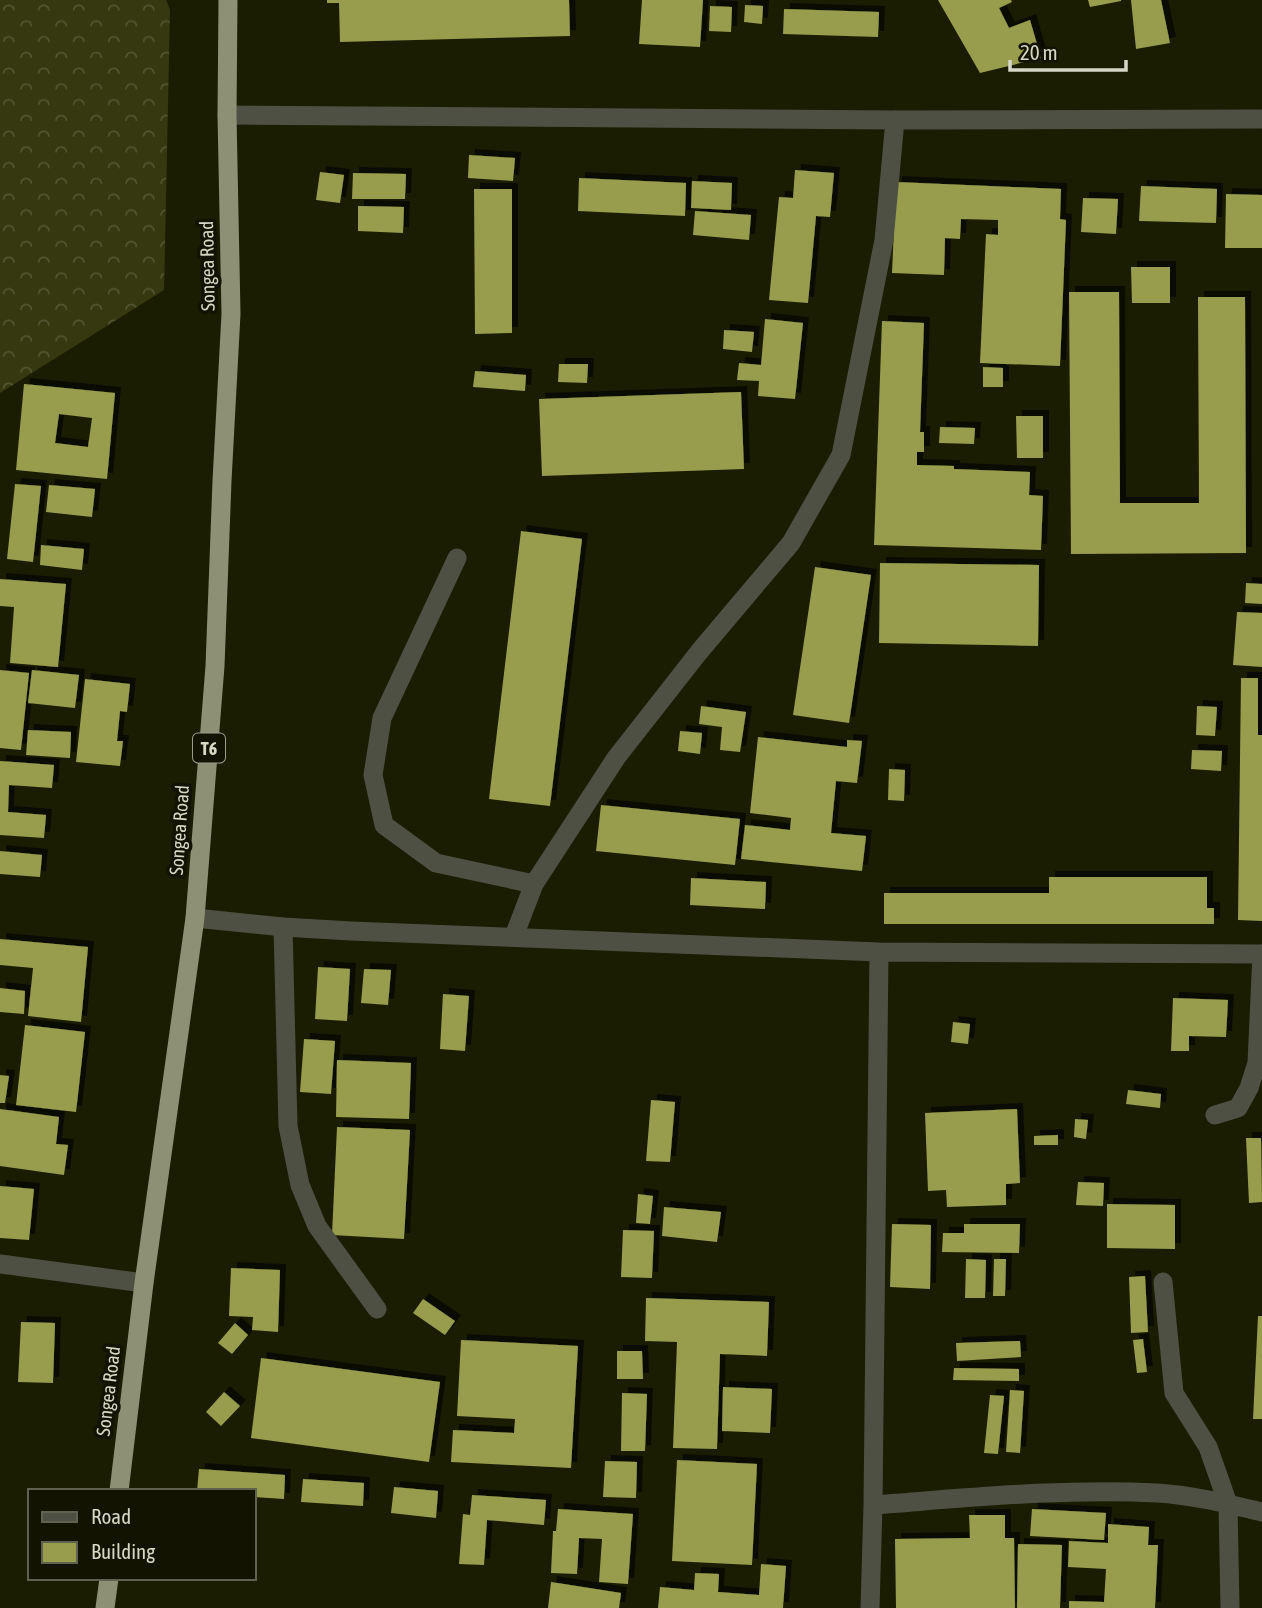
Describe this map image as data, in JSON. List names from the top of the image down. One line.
{"streets":{"highway":["Songea Road","T6"]},"legend":["Road","Building"],"scale_bar":"20 m"}
